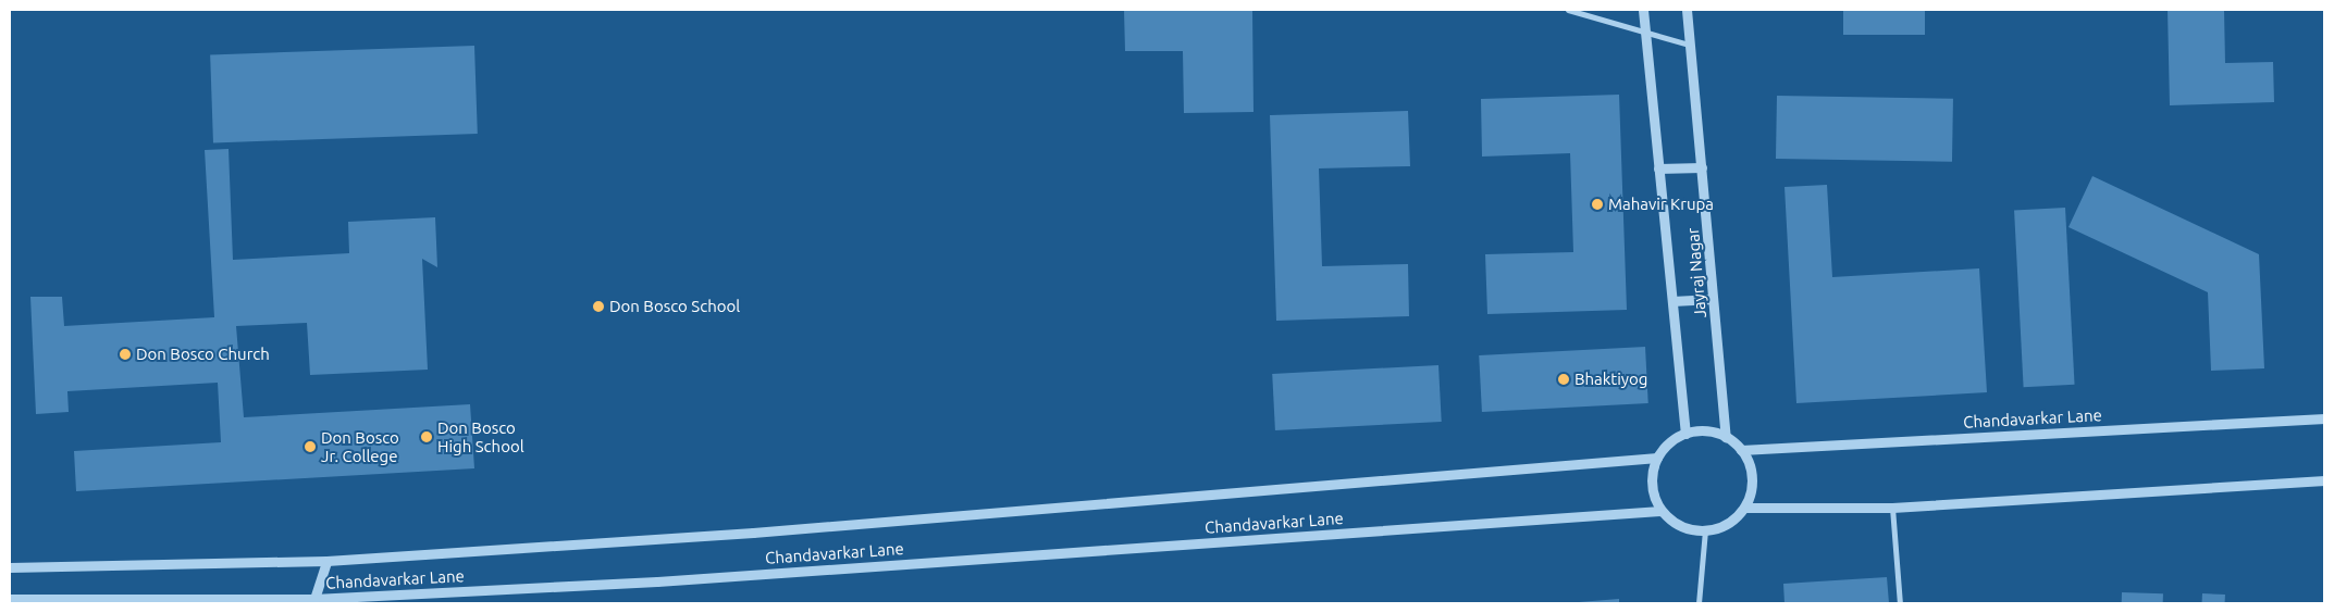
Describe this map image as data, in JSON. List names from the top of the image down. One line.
{"streets":{"street":["Jayraj Nagar","Chandavarkar Lane"]},"crossings":[["Jayraj Nagar","Chandavarkar Lane"]],"places":["Mahavir Krupa","Don Bosco School","Don Bosco Church","Bhaktiyog","Don Bosco High School","Don Bosco Jr. College"]}
